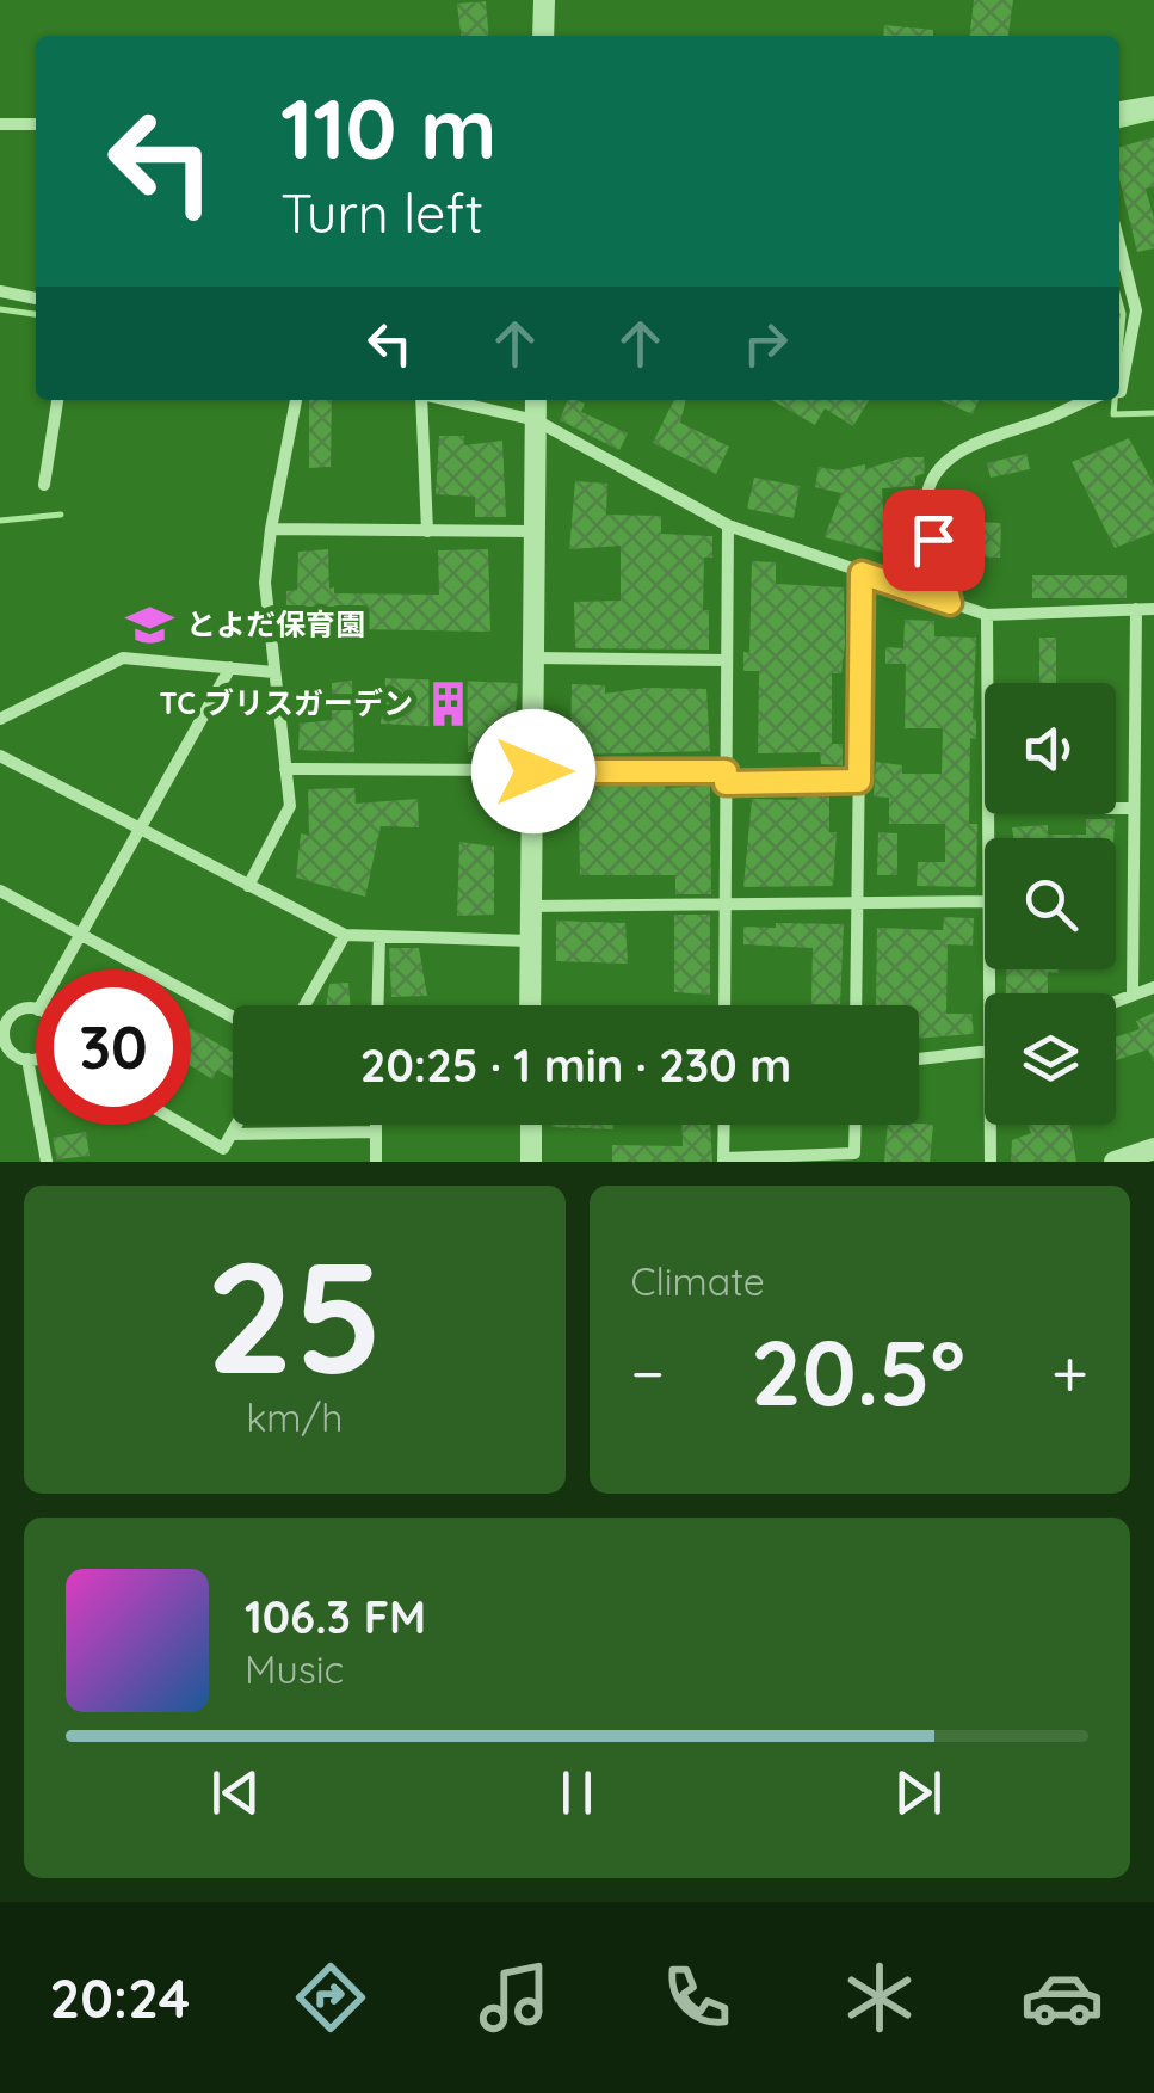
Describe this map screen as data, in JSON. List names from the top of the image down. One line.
{"places":{"school or university":["とよだ保育園"],"building":["TC ブリスガーデン"]},"page":{"turn":["110 m","Turn left"],"limit":"30","trip":"20:25 · 1 min · 230 m","tile":[["25","km/h"],"Climate"],"heat":["−","20.5°","+"],"song":["106.3 FM","Music"],"tabs":"20:24"}}
